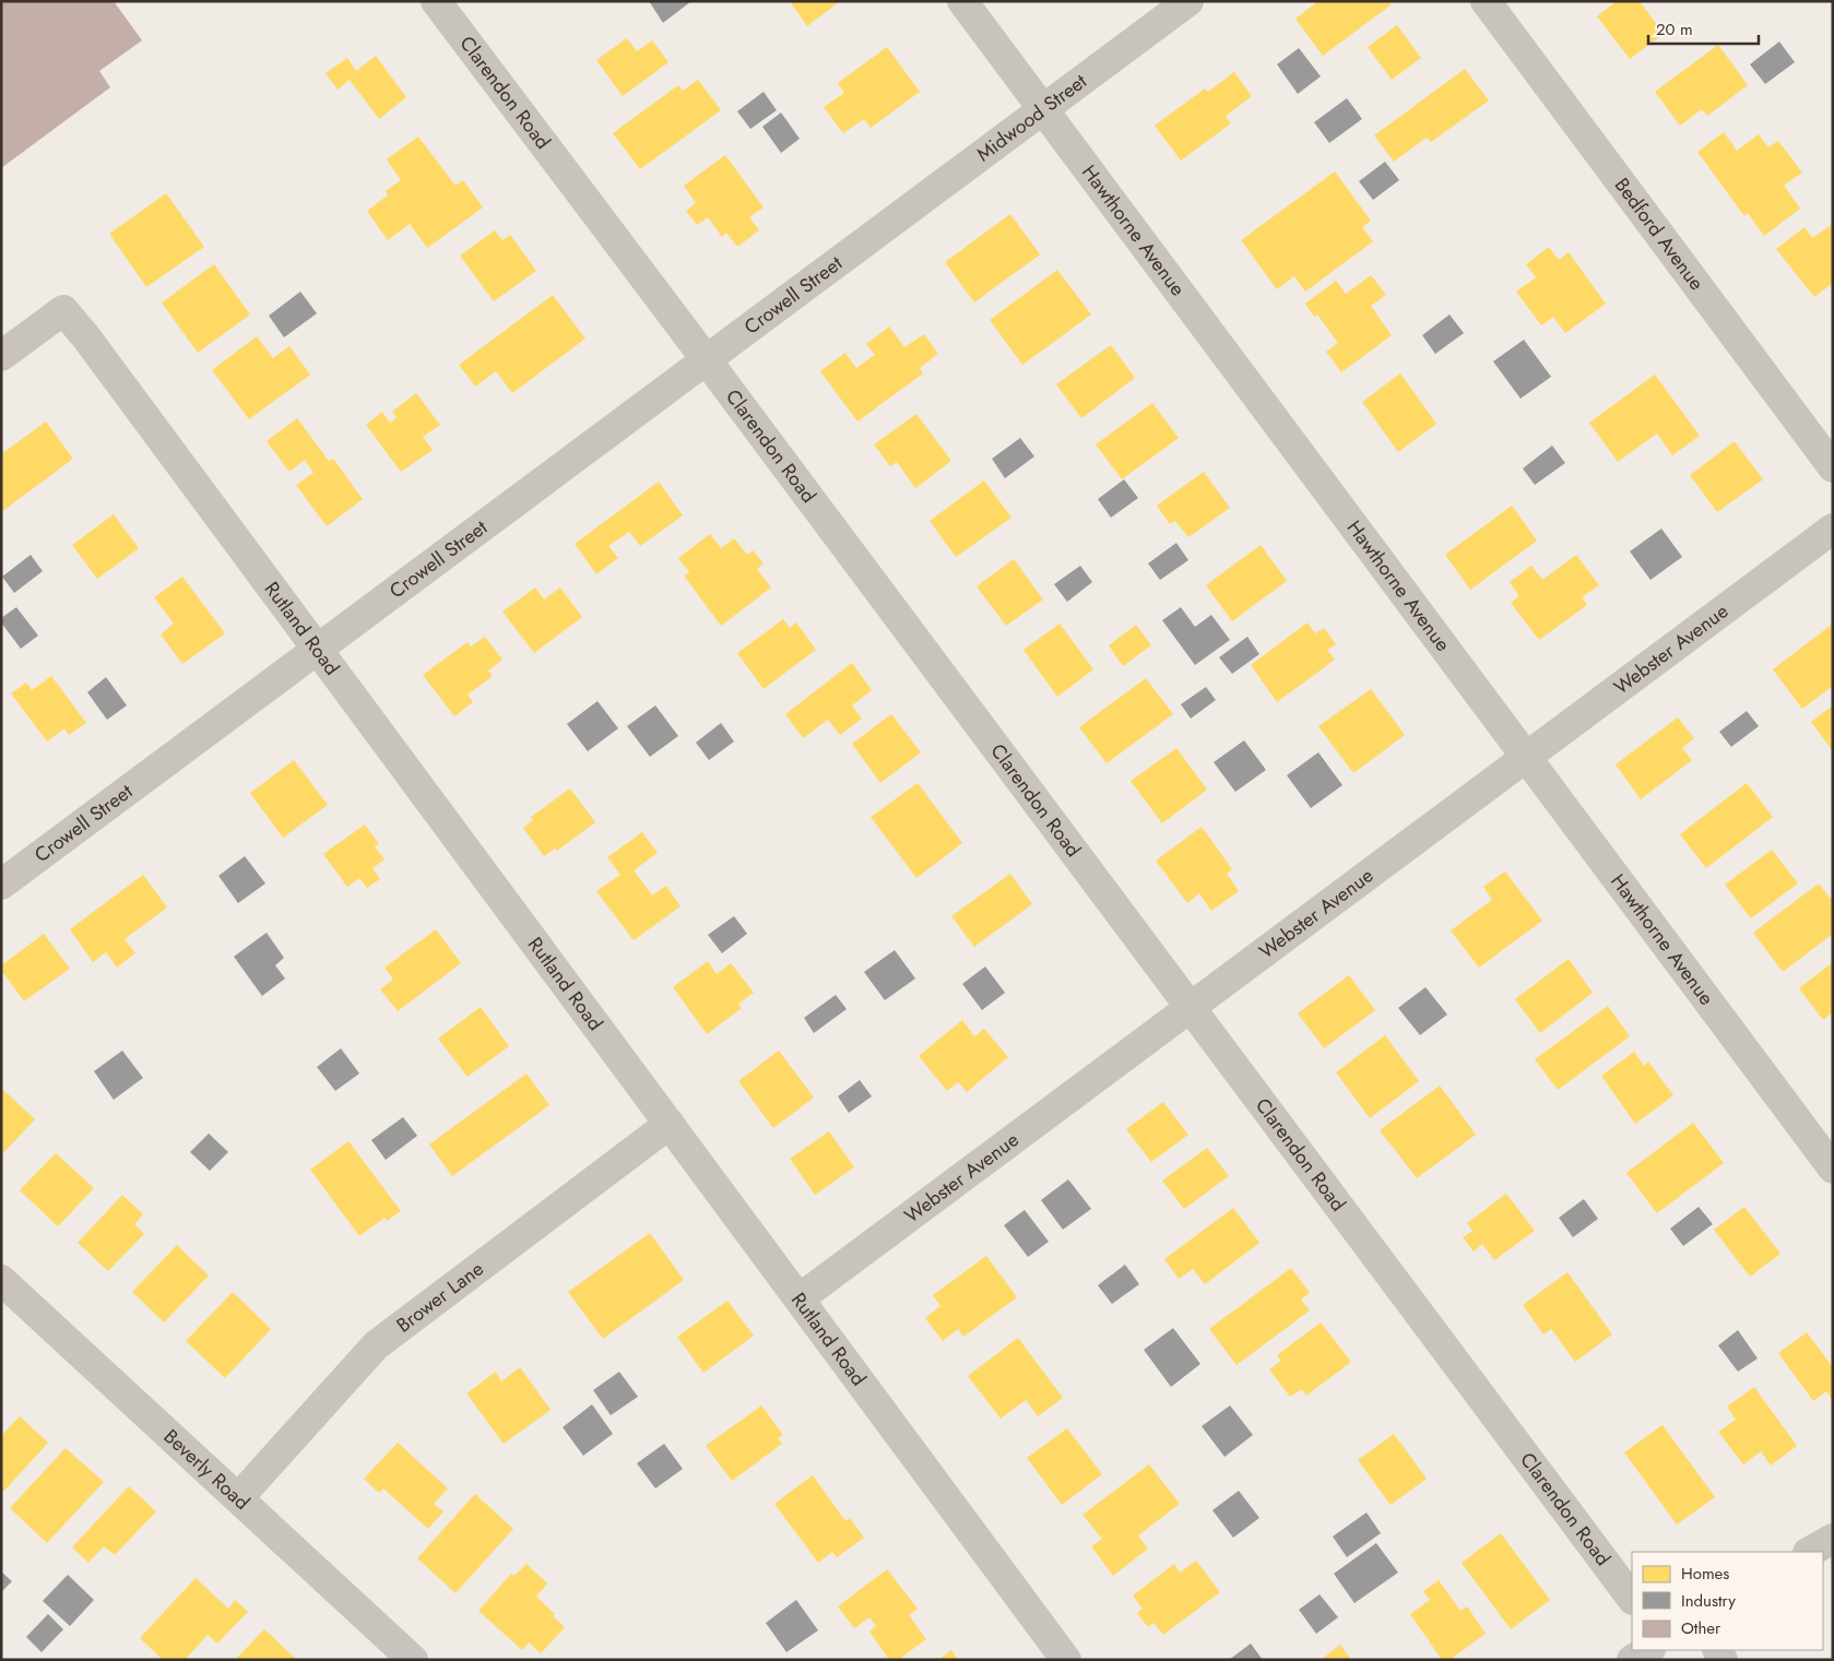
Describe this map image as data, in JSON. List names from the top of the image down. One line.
{"streets":{"street":["Clarendon Road","Midwood Street","Hawthorne Avenue","Bedford Avenue","Crowell Street","Rutland Road","Webster Avenue","Brower Lane","Beverly Road"]},"crossings":[["Clarendon Road","Crowell Street"],["Clarendon Road","Webster Avenue"],["Midwood Street","Hawthorne Avenue"],["Midwood Street","Crowell Street"],["Hawthorne Avenue","Webster Avenue"],["Crowell Street","Rutland Road"],["Rutland Road","Webster Avenue"],["Rutland Road","Brower Lane"],["Brower Lane","Beverly Road"]],"legend":["Homes","Industry","Other"],"scale_bar":"20 m"}
